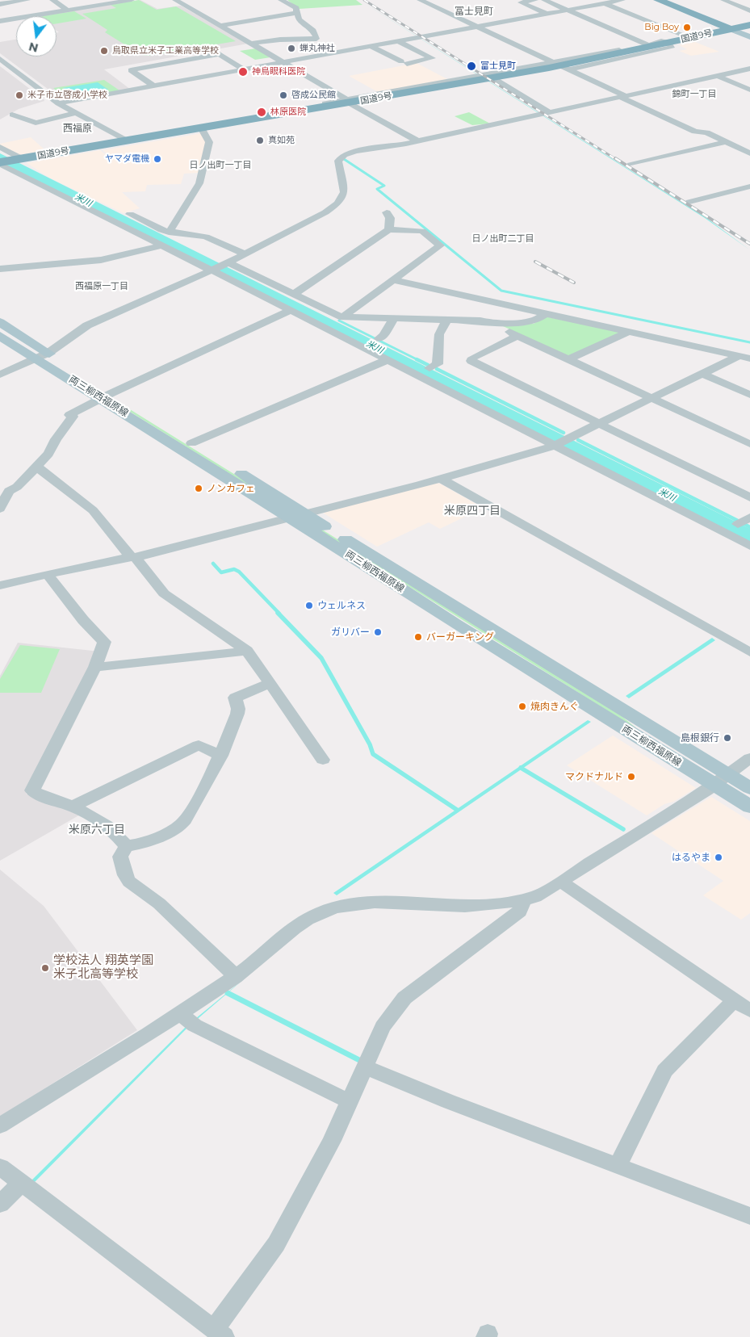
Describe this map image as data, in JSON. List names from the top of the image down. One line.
{"streets":{"highway":["国道9号"],"main road":["両三柳西福原線"]},"districts":["冨士見町","錦町一丁目","西福原","日ノ出町一丁目","日ノ出町二丁目","西福原一丁目","米原四丁目","米原六丁目"],"water":["米川"],"places":["Big Boy","蝉丸神社","鳥取県立米子工業高等学校","富士見町","神鳥眼科医院","米子市立啓成小学校","啓成公民館","林原医院","真如苑","ヤマダ電機","ノンカフェ","ウェルネス","ガリバー","バーガーキング","焼肉きんぐ","島根銀行","マクドナルド","はるやま","学校法人 翔英学園 米子北高等学校"],"north":"bottom"}
